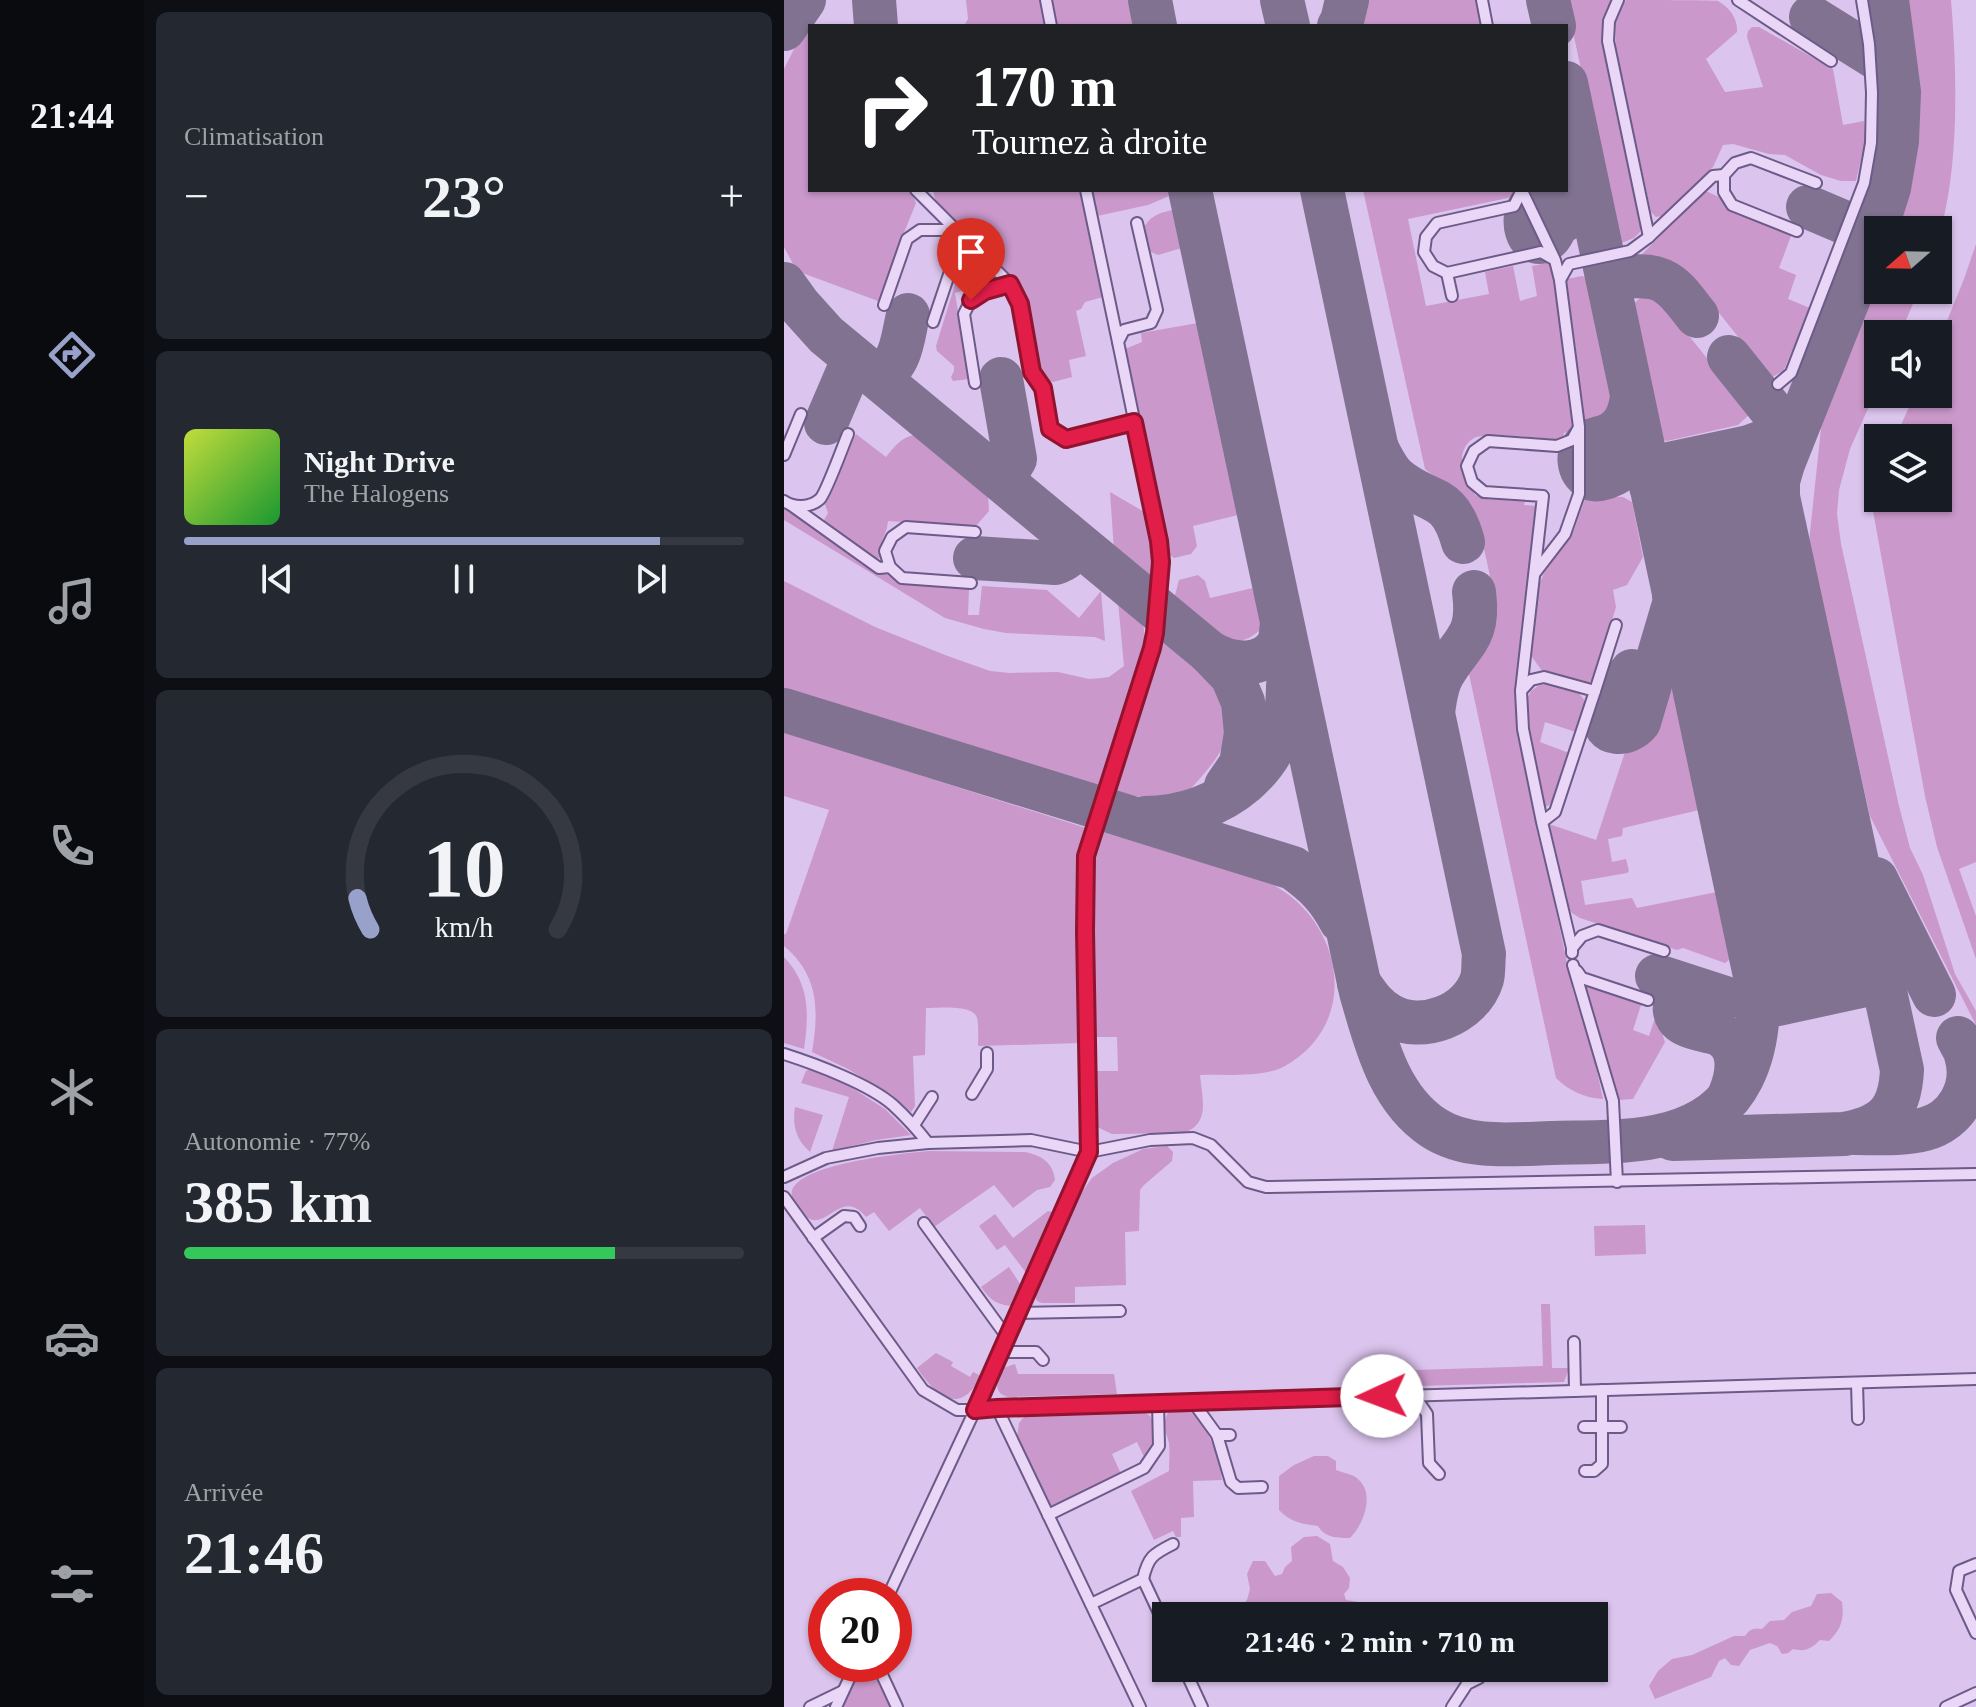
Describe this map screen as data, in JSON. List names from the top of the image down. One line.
{"north":"left","page":{"tabs":"21:44","tile":["Climatisation",["Autonomie · 77%","385 km"],["Arrivée","21:46"]],"turn":["170 m","Tournez à droite"],"heat":["−","23°","+"],"song":["Night Drive","The Halogens"],"limit":"20","trip":"21:46 · 2 min · 710 m","gauge":["10","km/h"]}}
